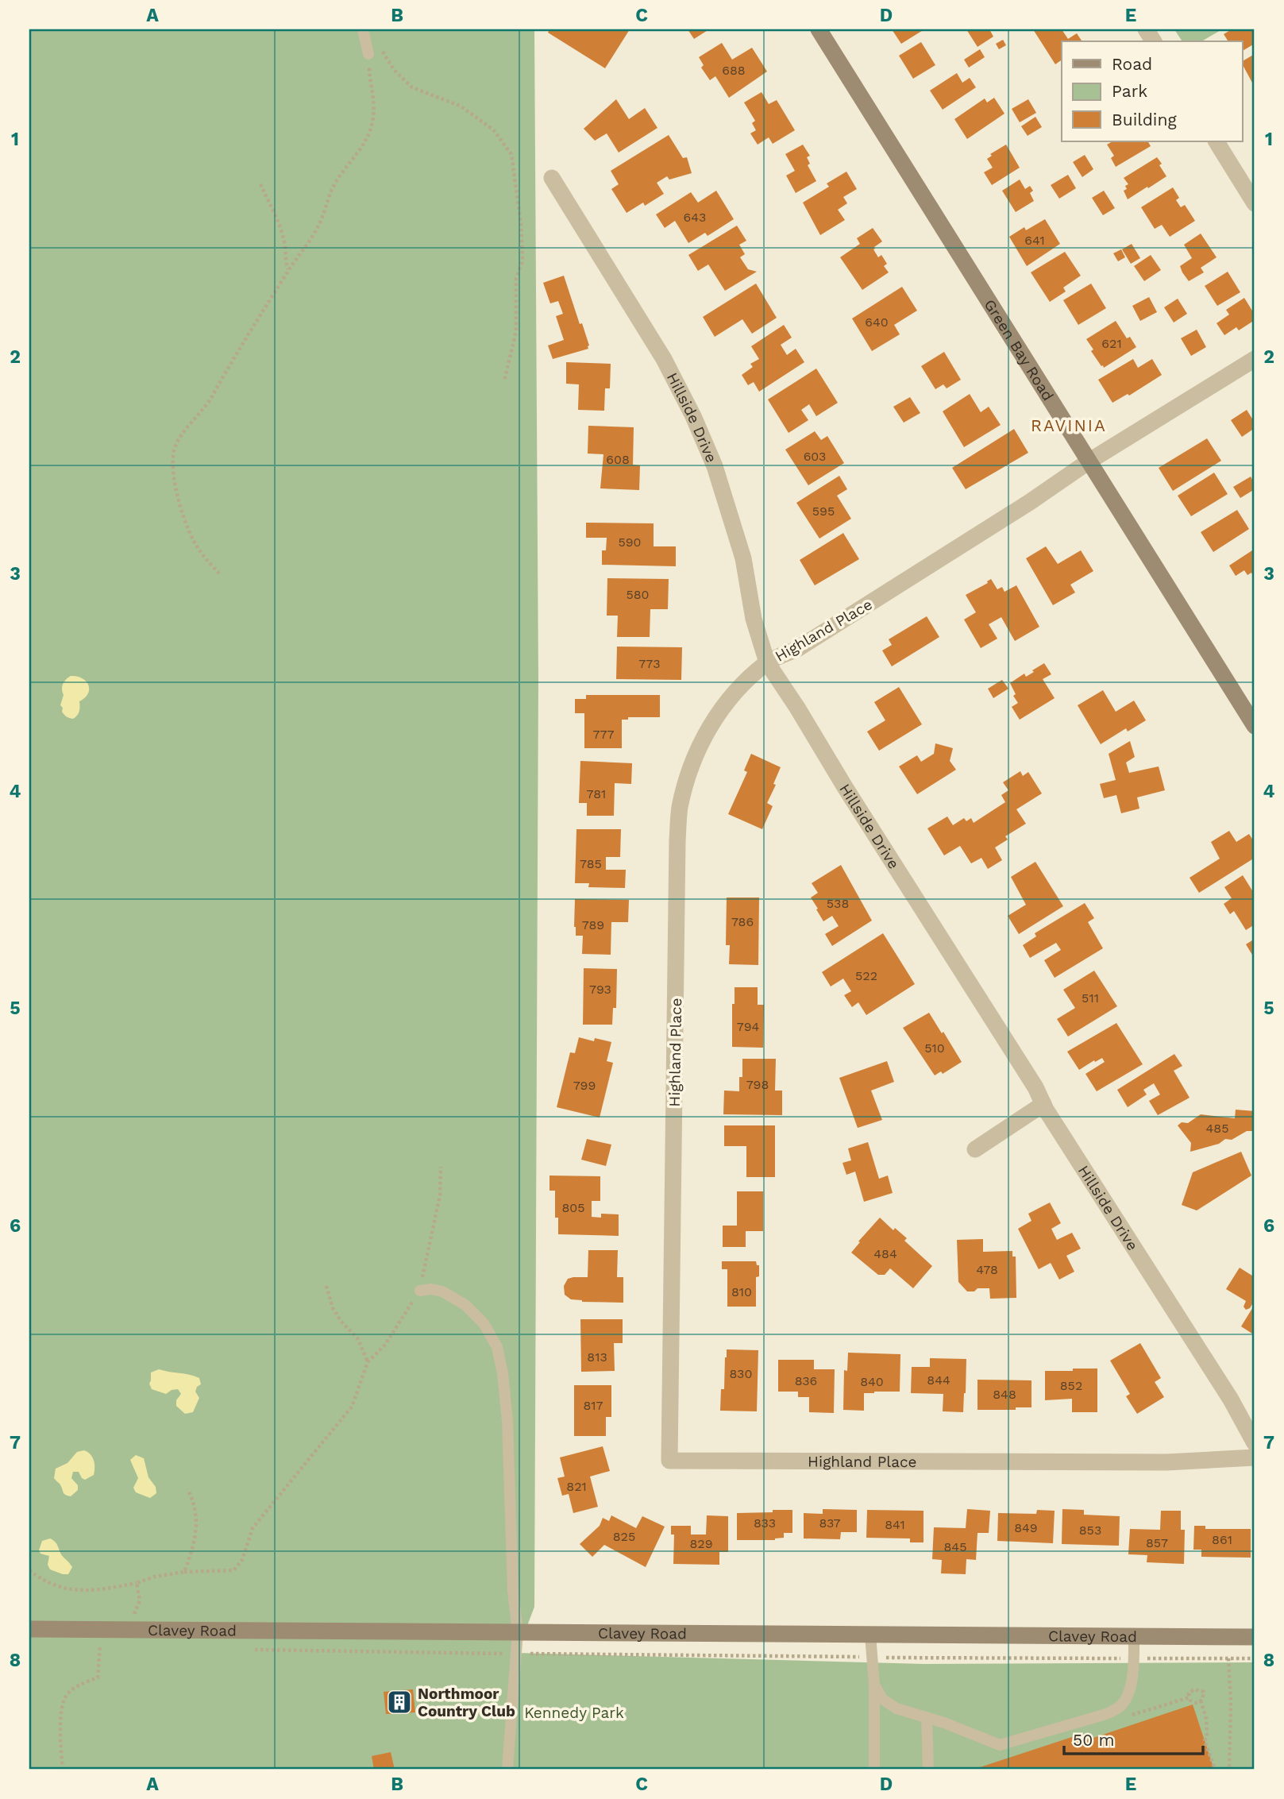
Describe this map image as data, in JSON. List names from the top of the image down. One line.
{"streets":{"main road":["Green Bay Road","Clavey Road"],"street":["Hillside Drive","Highland Place"]},"crossings":[["Green Bay Road","Highland Place"],["Hillside Drive","Highland Place"]],"districts":["RAVINIA"],"parks":["Kennedy Park"],"places":{"building":["Northmoor Country Club"]},"house_numbers":["688","643","641","640","621","603","608","595","590","580","773","777","781","785","538","786","789","522","793","511","794","510","798","799","485","805","484","478","810","813","830","844","836","840","852","848","817","821","833","837","841","849","853","825","861","857","829","845"],"legend":["Road","Park","Building"],"scale_bar":"50 m","grid":{"columns":["A","B","C","D","E"],"rows":["1","2","3","4","5","6","7","8"]}}
